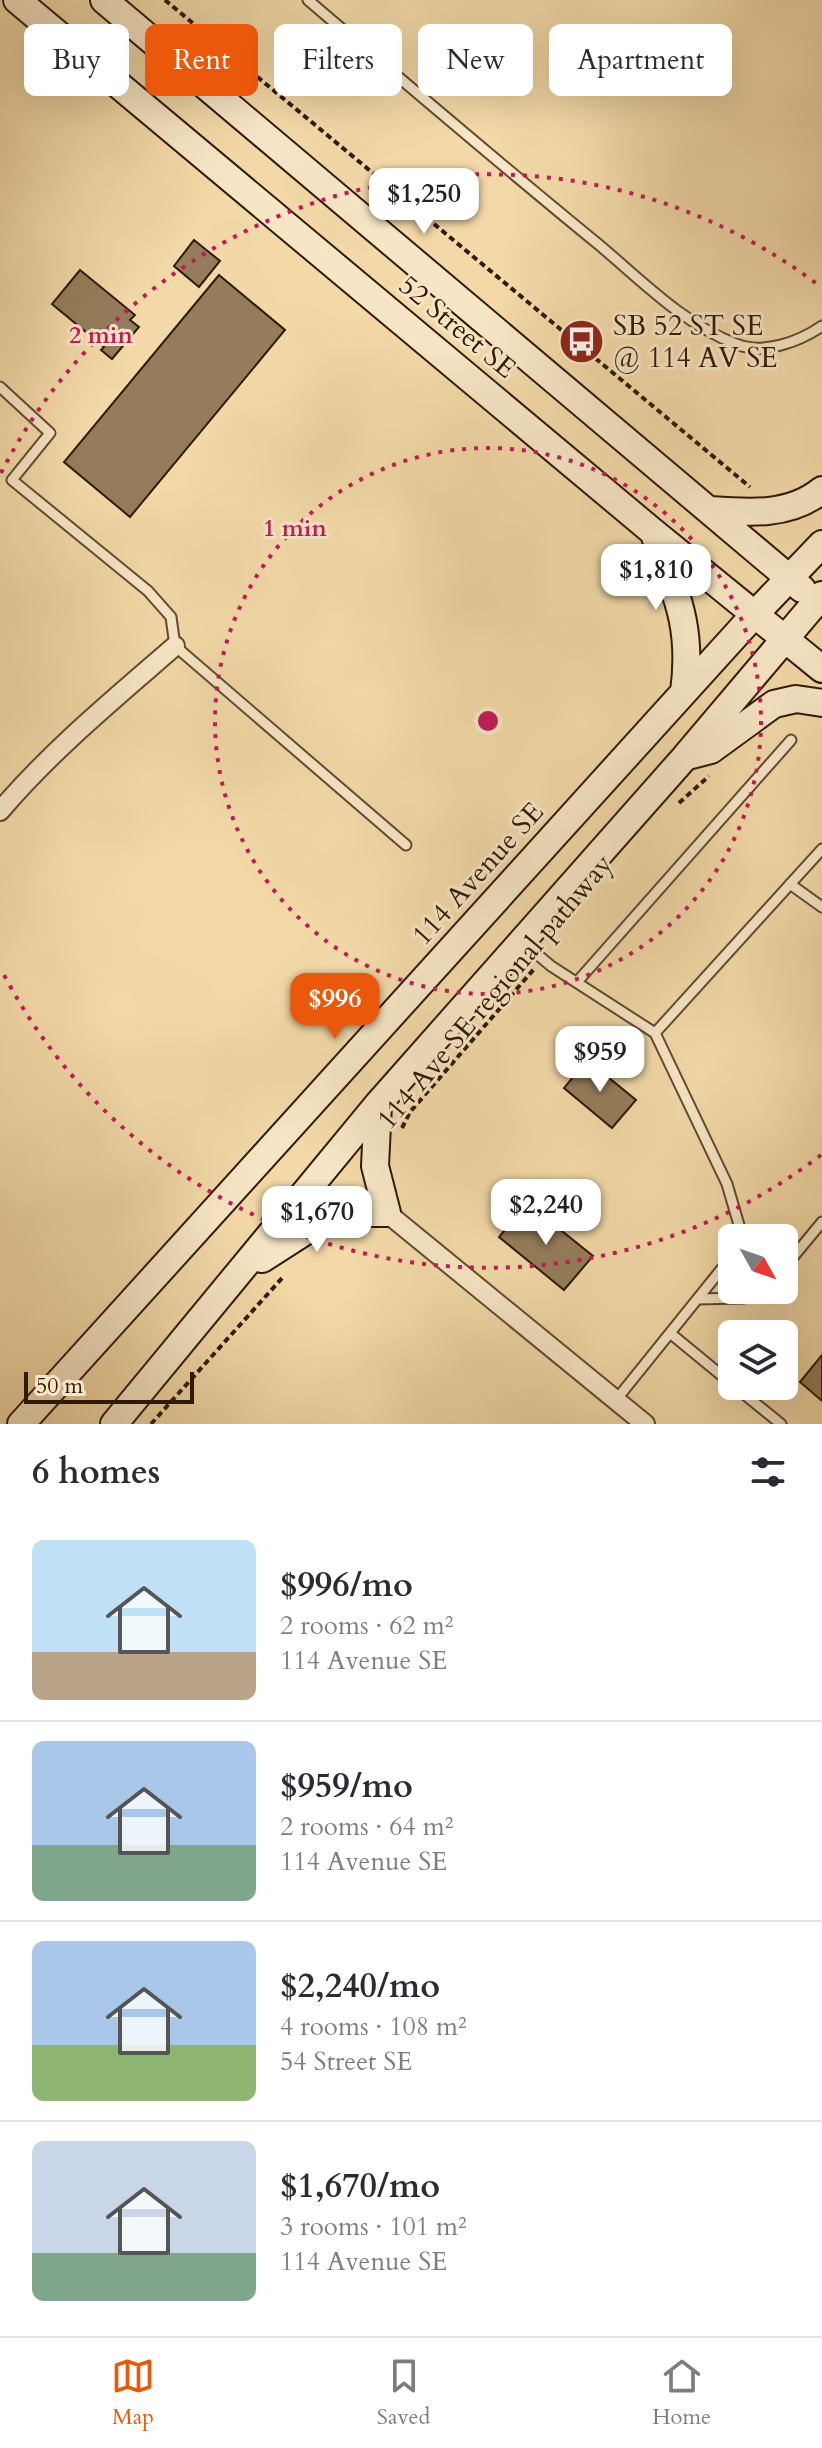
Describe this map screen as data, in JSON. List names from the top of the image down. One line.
{"streets":{"main road":["52 Street SE","114 Avenue SE"],"path":["114 Ave SE regional pathway"]},"crossings":[["52 Street SE","114 Avenue SE"]],"places":{"bus stop":["SB 52 ST SE @ 114 AV SE"]},"scale_bar":"50 m","north":"bottom right","page":{"chip":["Buy","Rent","Filters","New","Apartment"],"price":["$1,250","$1,810","$996","$959","$2,240","$1,670"],"scale":"50 m","heading":"6 homes","list":[{"name":"$996/mo","note":"2 rooms · 62 m² · 114 Avenue SE"},{"name":"$959/mo","note":"2 rooms · 64 m² · 114 Avenue SE"},{"name":"$2,240/mo","note":"4 rooms · 108 m² · 54 Street SE"},{"name":"$1,670/mo","note":"3 rooms · 101 m² · 114 Avenue SE"}],"tabs":["Map","Saved","Home"]},"rings":["2 min","1 min"]}
